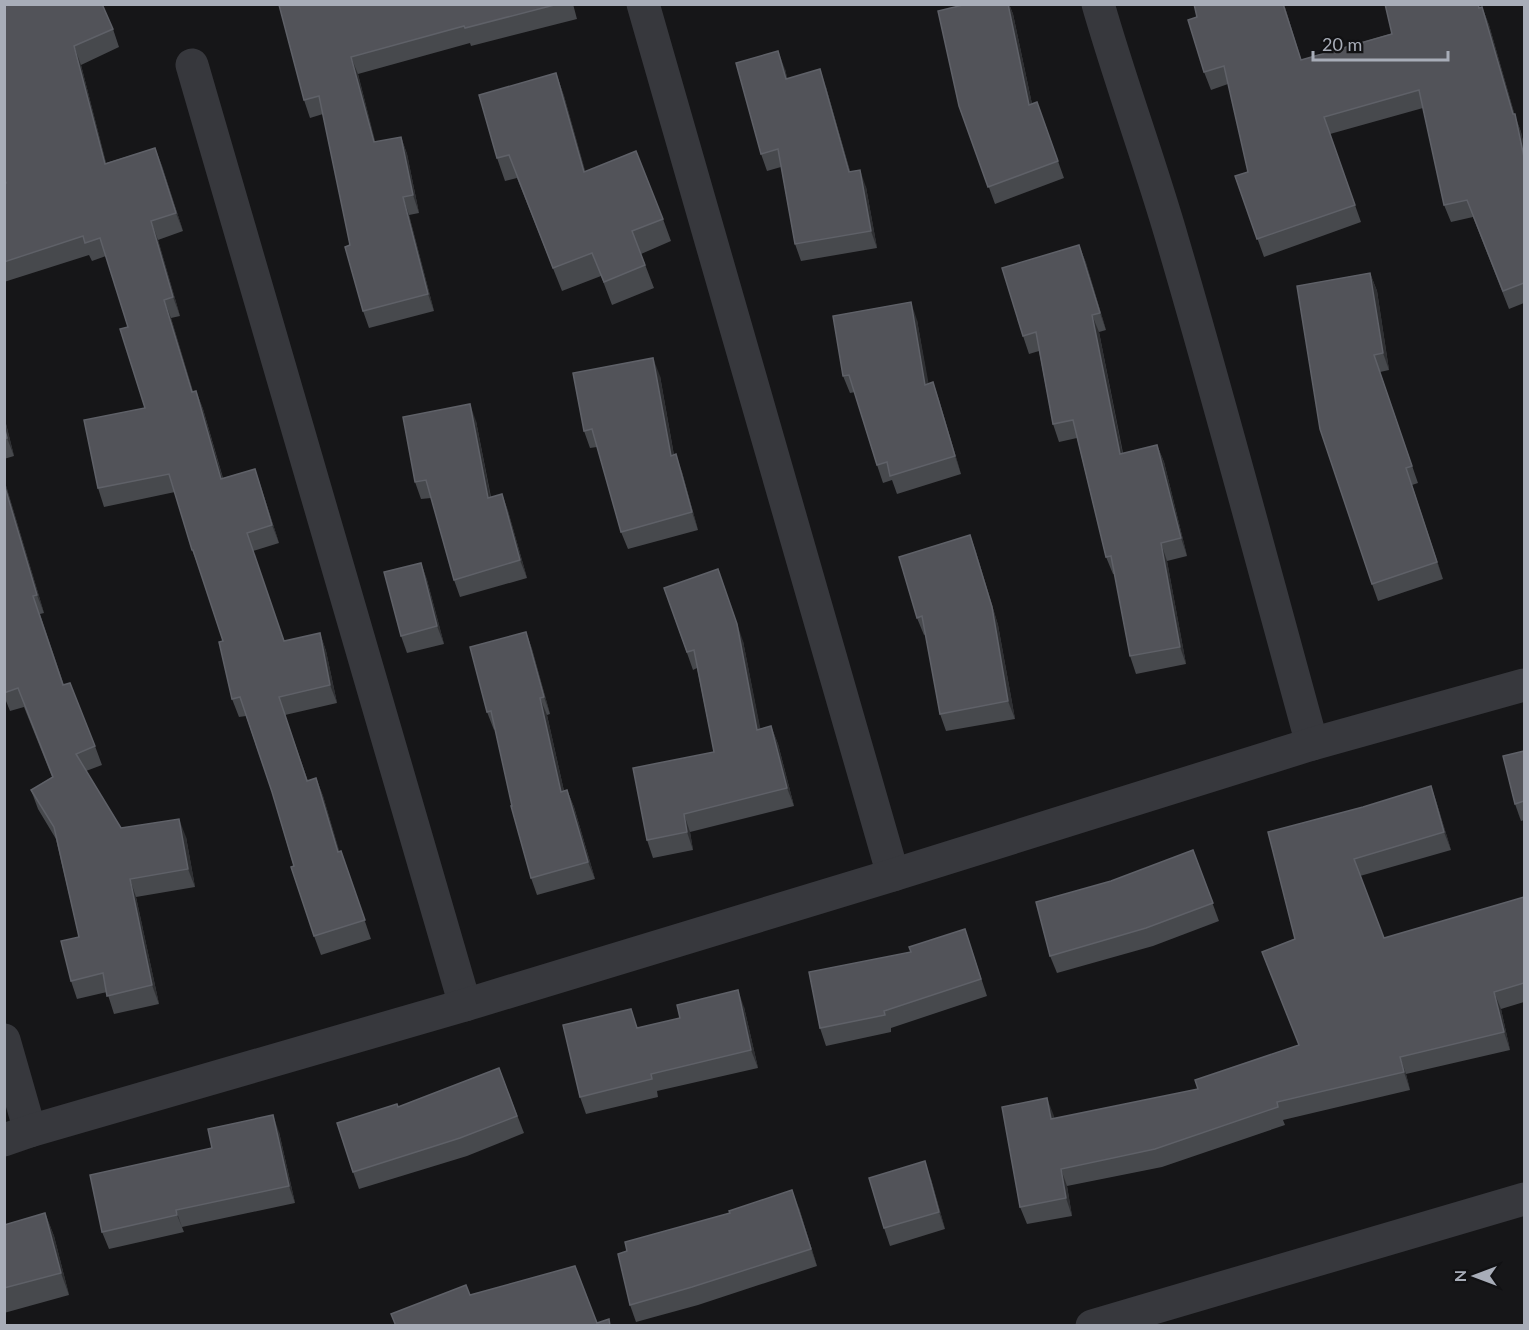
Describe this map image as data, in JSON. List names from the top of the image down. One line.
{"scale_bar":"20 m","north":"left"}
